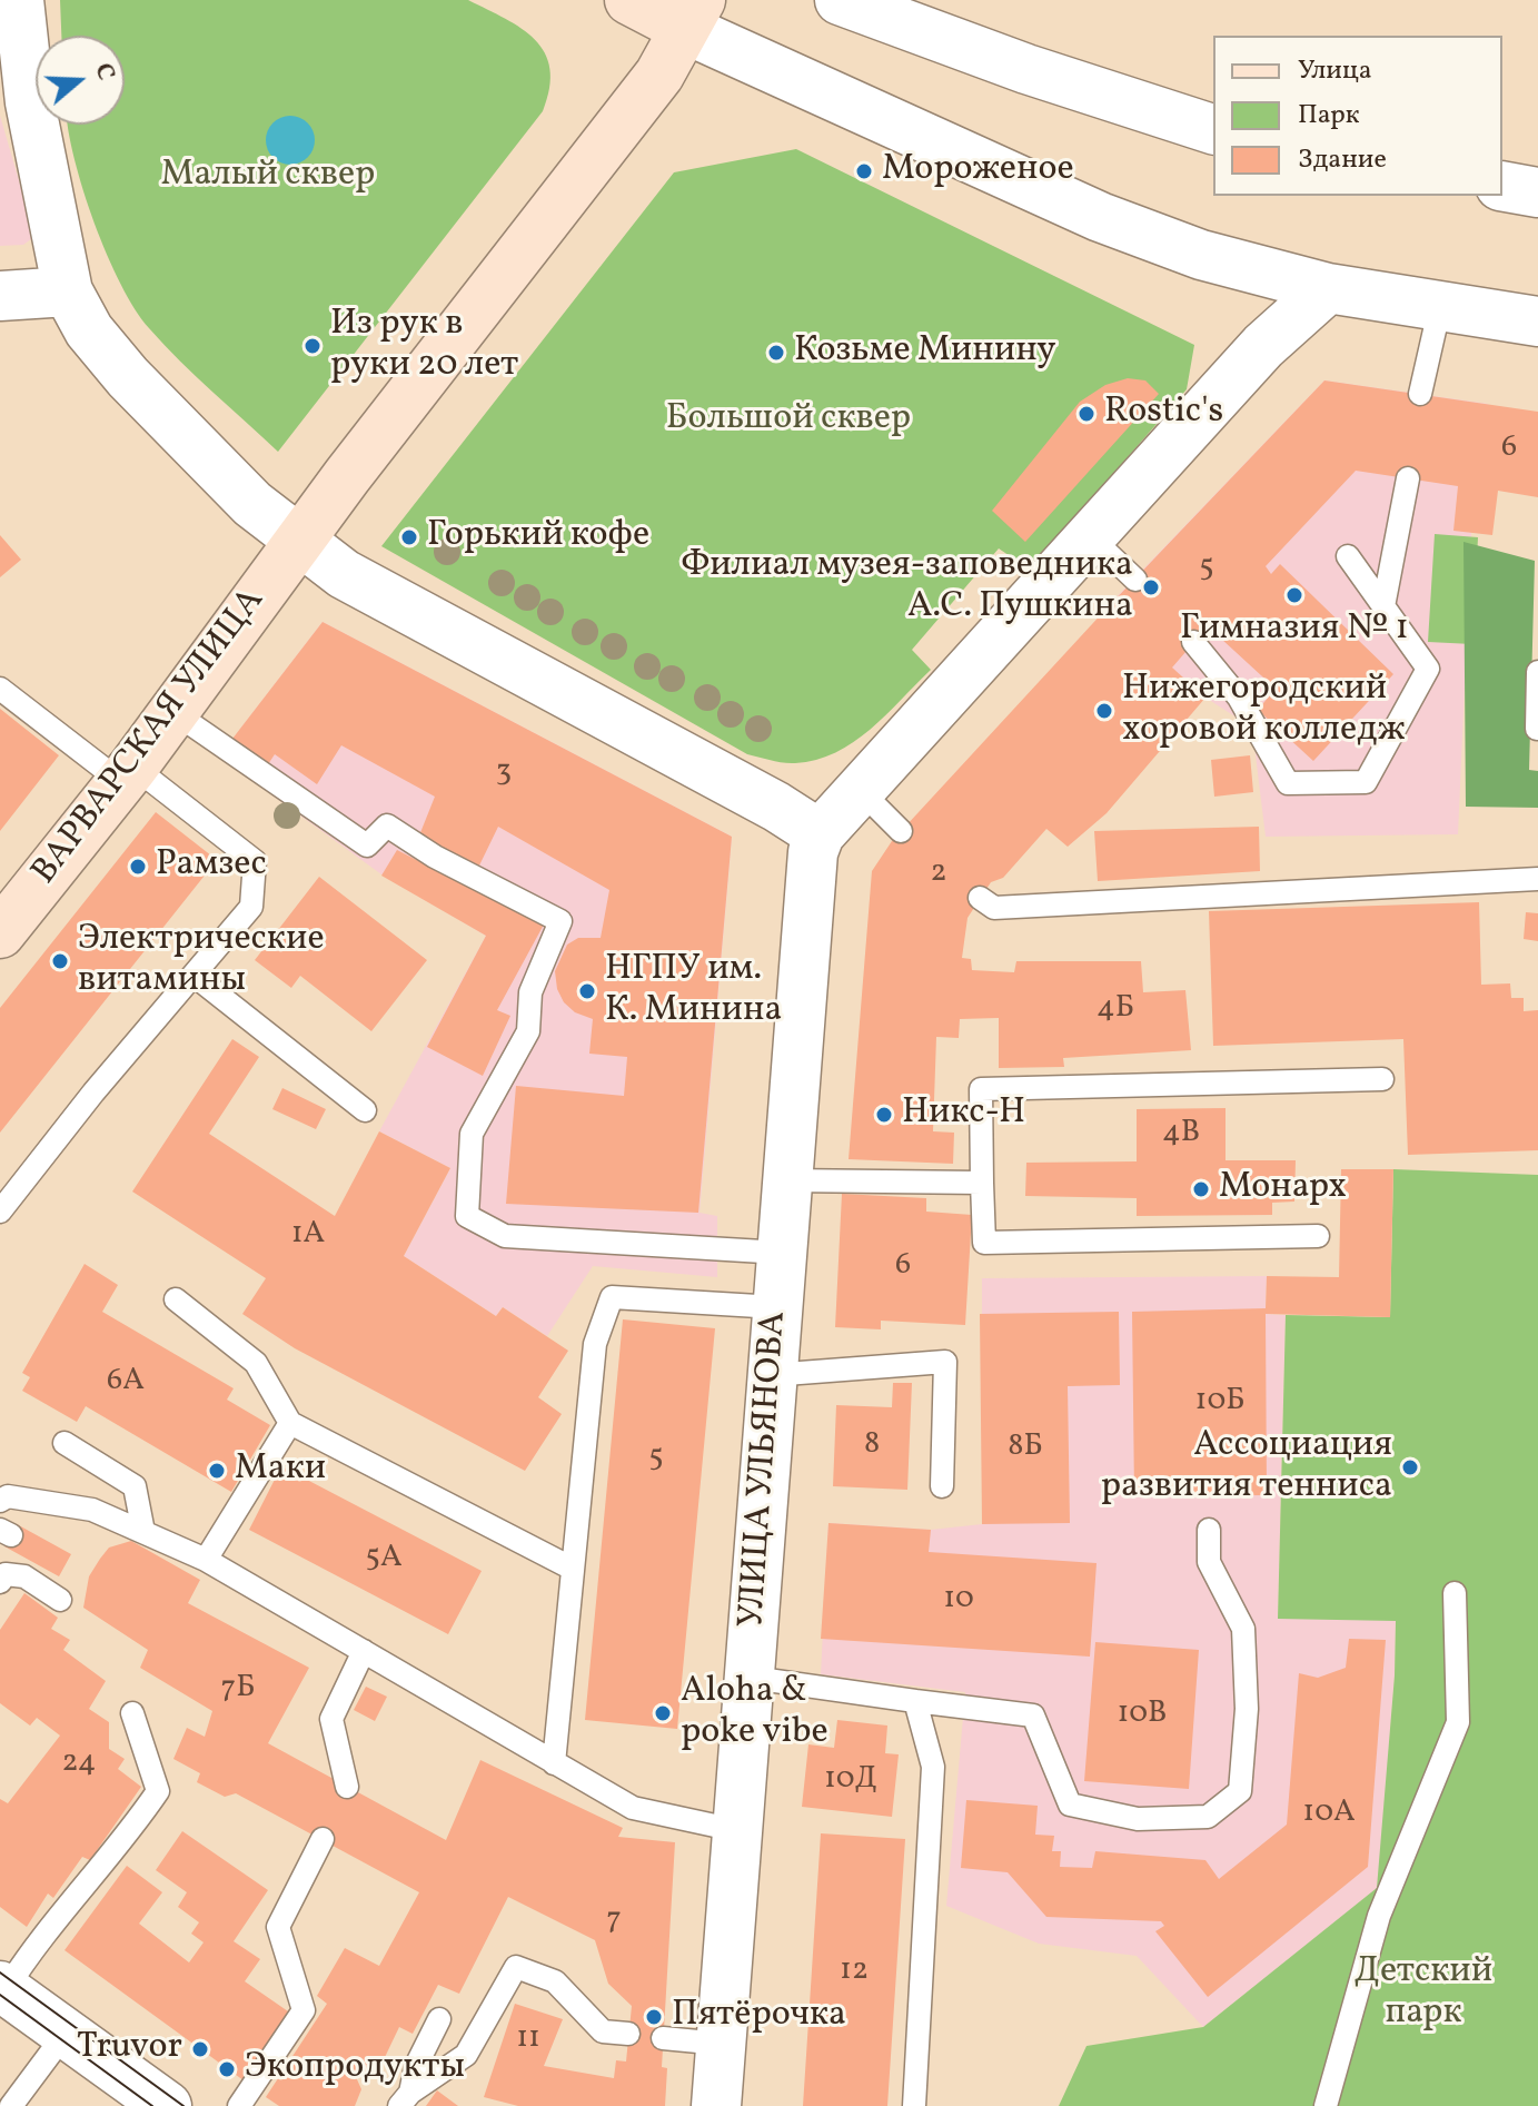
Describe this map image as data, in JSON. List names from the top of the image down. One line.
{"streets":{"main road":["ВАРВАРСКАЯ УЛИЦА"],"street":["УЛИЦА УЛЬЯНОВА"]},"parks":["Малый сквер","Большой сквер","Детский парк"],"places":["Мороженое","Из рук в руки 20 лет","Козьме Минину","Rostic's","Горький кофе","Филиал музея-заповедника А.С. Пушкина","Гимназия № 1","Нижегородский хоровой колледж","Рамзес","Электрические витамины","НГПУ им. К. Минина","Никс-Н","Монарх","Ассоциация развития тенниса","Маки","Aloha & poke vibe","Пятёрочка","Truvor","Экопродукты"],"house_numbers":["6","5","3","2","4Б","4В","1А","6","6А","10Б","8","8Б","5","5А","10","7Б","10В","24","10Д","10А","7","12","11"],"legend":["Улица","Парк","Здание"],"north":"right"}
